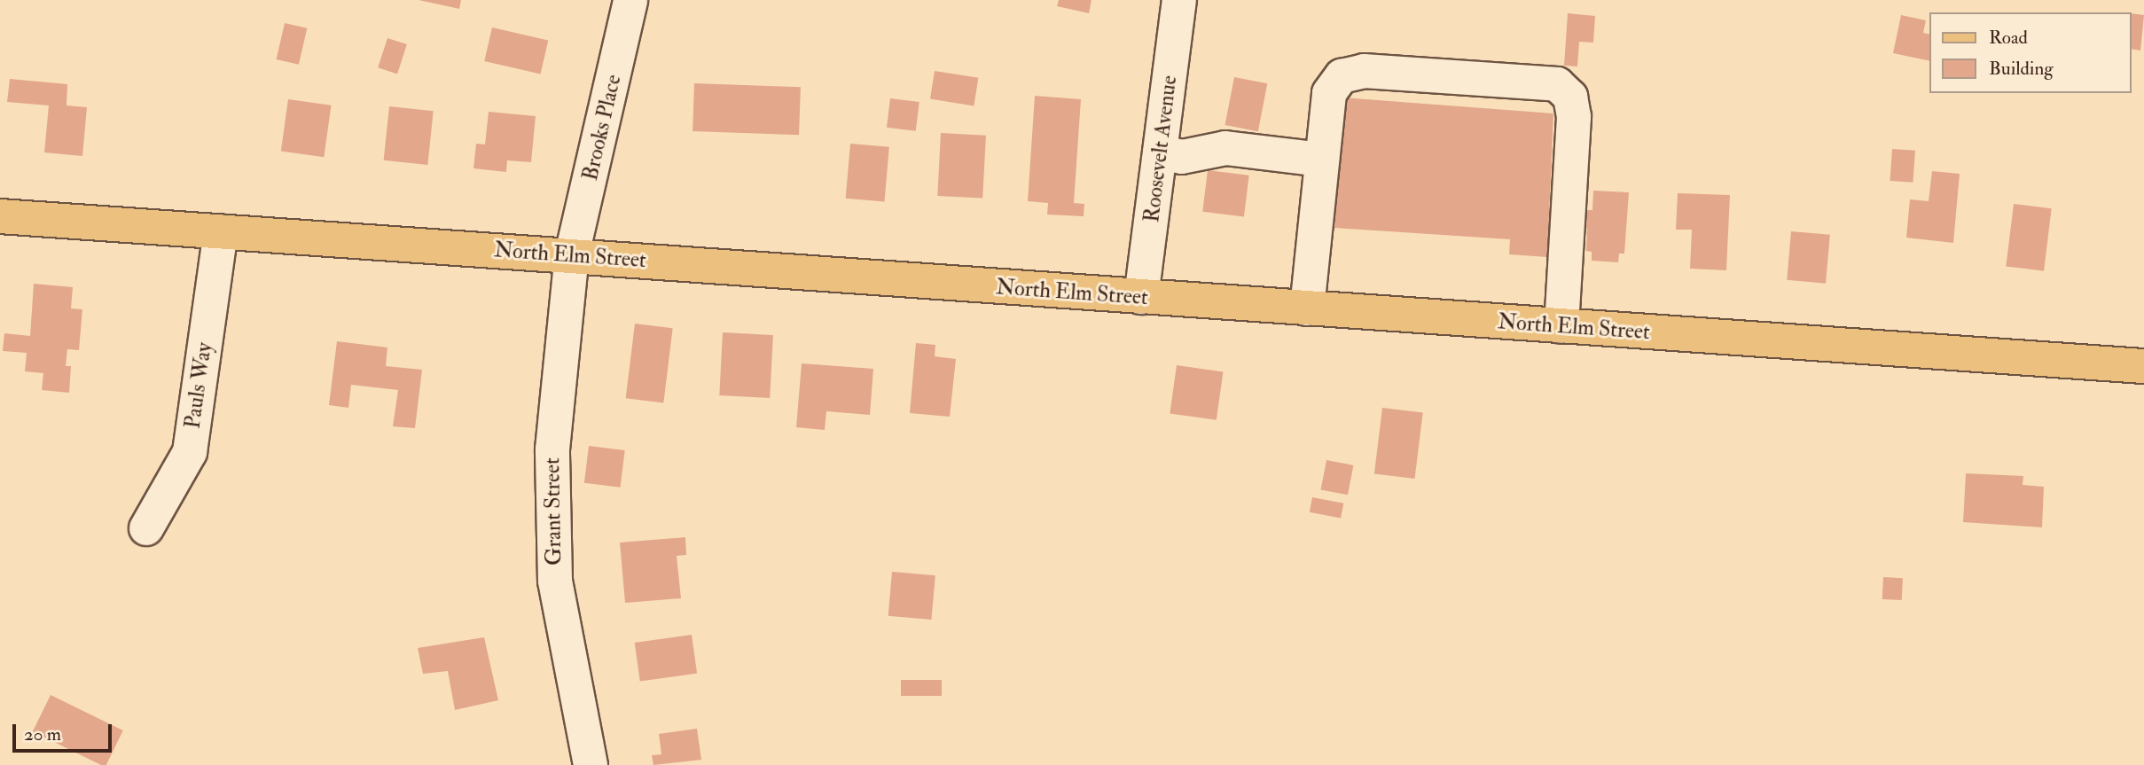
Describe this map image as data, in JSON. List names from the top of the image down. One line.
{"streets":{"main road":["North Elm Street"],"street":["Brooks Place","Roosevelt Avenue","Pauls Way","Grant Street"]},"crossings":[["Brooks Place","North Elm Street"],["Brooks Place","Grant Street"],["Roosevelt Avenue","North Elm Street"],["North Elm Street","Pauls Way"],["North Elm Street","Grant Street"]],"legend":["Road","Building"],"scale_bar":"20 m"}
